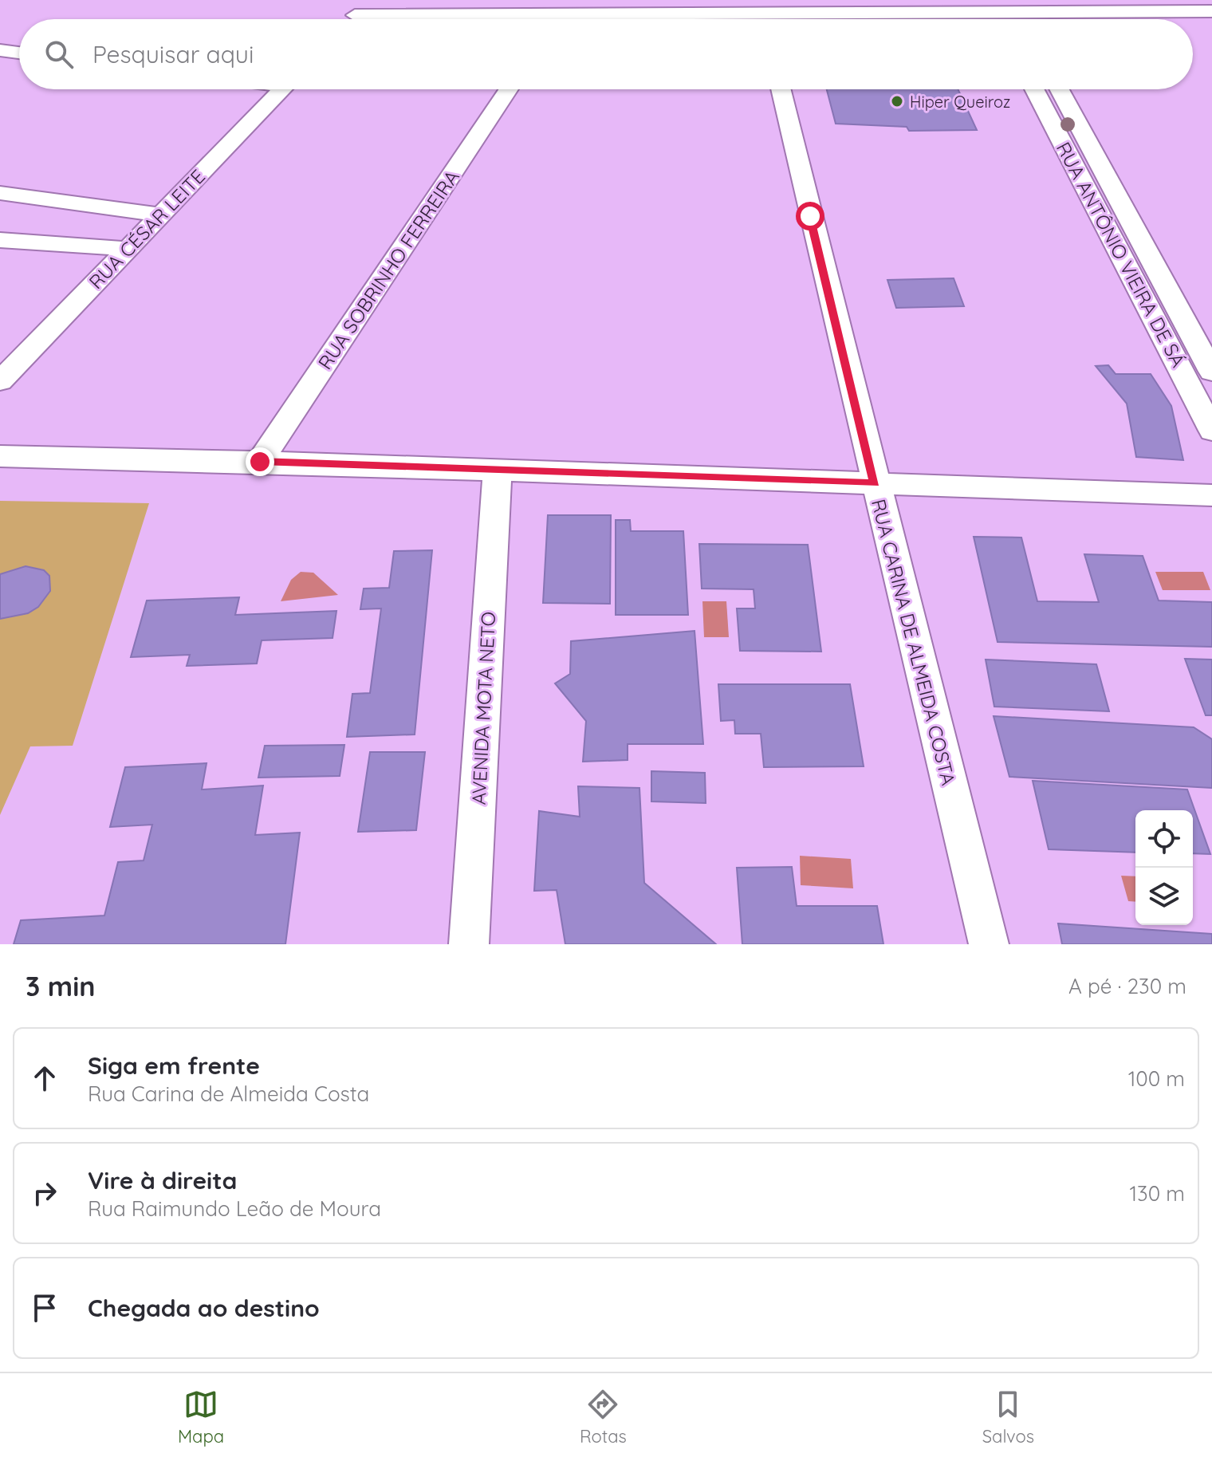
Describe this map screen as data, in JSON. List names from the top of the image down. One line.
{"streets":{"street":["RUA CÉSAR LEITE","RUA ANTÔNIO VIEIRA DE SÁ","RUA SOBRINHO FERREIRA","RUA CARINA DE ALMEIDA COSTA","AVENIDA MOTA NETO"]},"places":["Hiper Queiroz"],"page":{"search":"Pesquisar aqui","heading":["3 min","A pé · 230 m"],"list":[["Siga em frente","Rua Carina de Almeida Costa","100 m"],["Vire à direita","Rua Raimundo Leão de Moura","130 m"],"Chegada ao destino"],"nav":["Mapa","Rotas","Salvos"]}}
